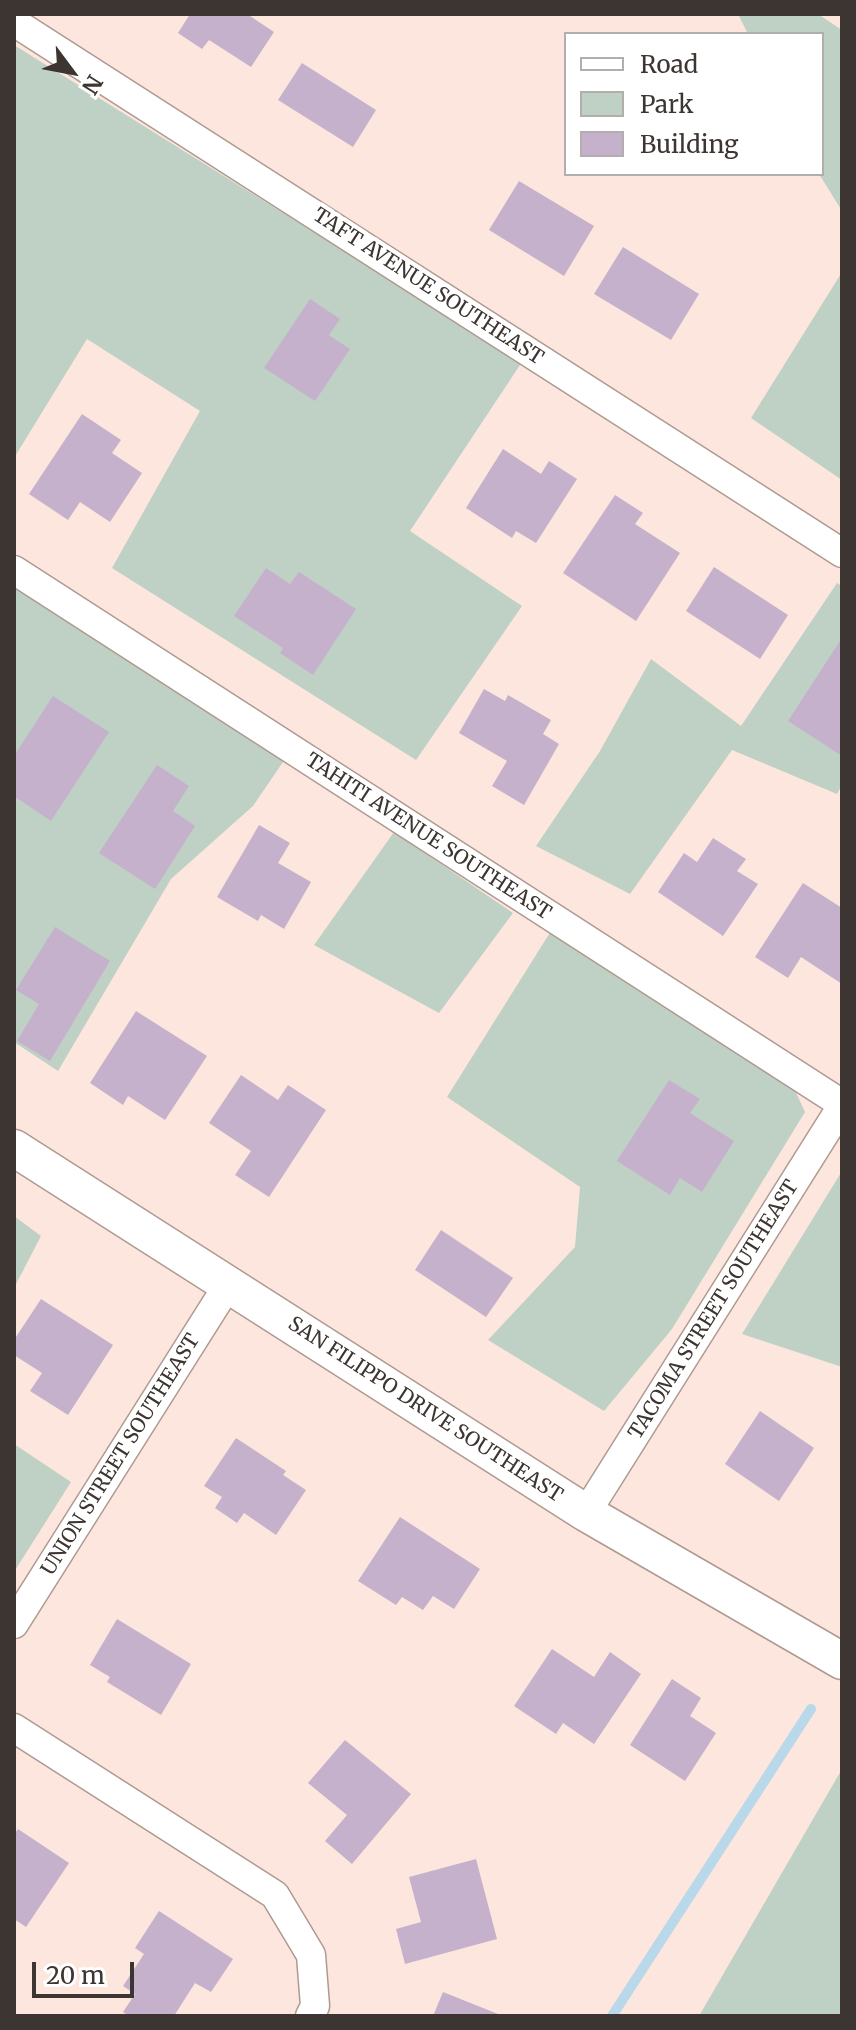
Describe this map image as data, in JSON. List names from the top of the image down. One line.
{"streets":{"street":["TAFT AVENUE SOUTHEAST","TAHITI AVENUE SOUTHEAST","TACOMA STREET SOUTHEAST","SAN FILIPPO DRIVE SOUTHEAST","UNION STREET SOUTHEAST"]},"crossings":[["TAHITI AVENUE SOUTHEAST","TACOMA STREET SOUTHEAST"],["TACOMA STREET SOUTHEAST","SAN FILIPPO DRIVE SOUTHEAST"],["SAN FILIPPO DRIVE SOUTHEAST","UNION STREET SOUTHEAST"]],"legend":["Road","Park","Building"],"scale_bar":"20 m","north":"bottom right"}
